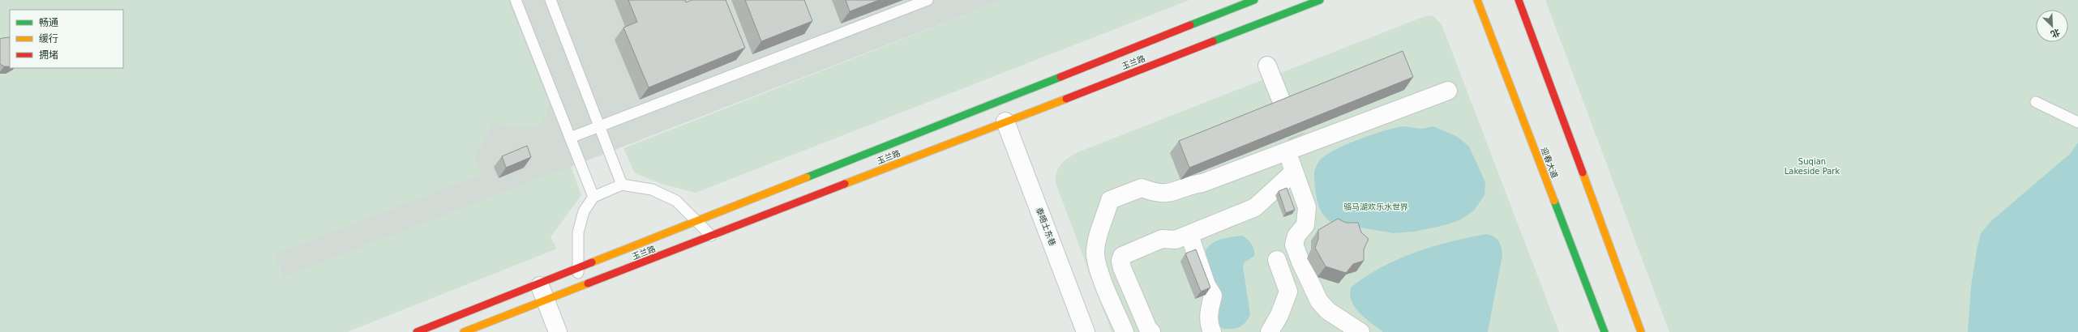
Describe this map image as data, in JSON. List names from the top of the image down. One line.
{"streets":{"street":["玉兰路","迎春大道","泰晤士东巷"]},"crossings":[["玉兰路","泰晤士东巷"]],"parks":["Suqian Lakeside Park","骆马湖欢乐水世界"],"legend":["畅通","缓行","拥堵"],"north":"bottom right"}
